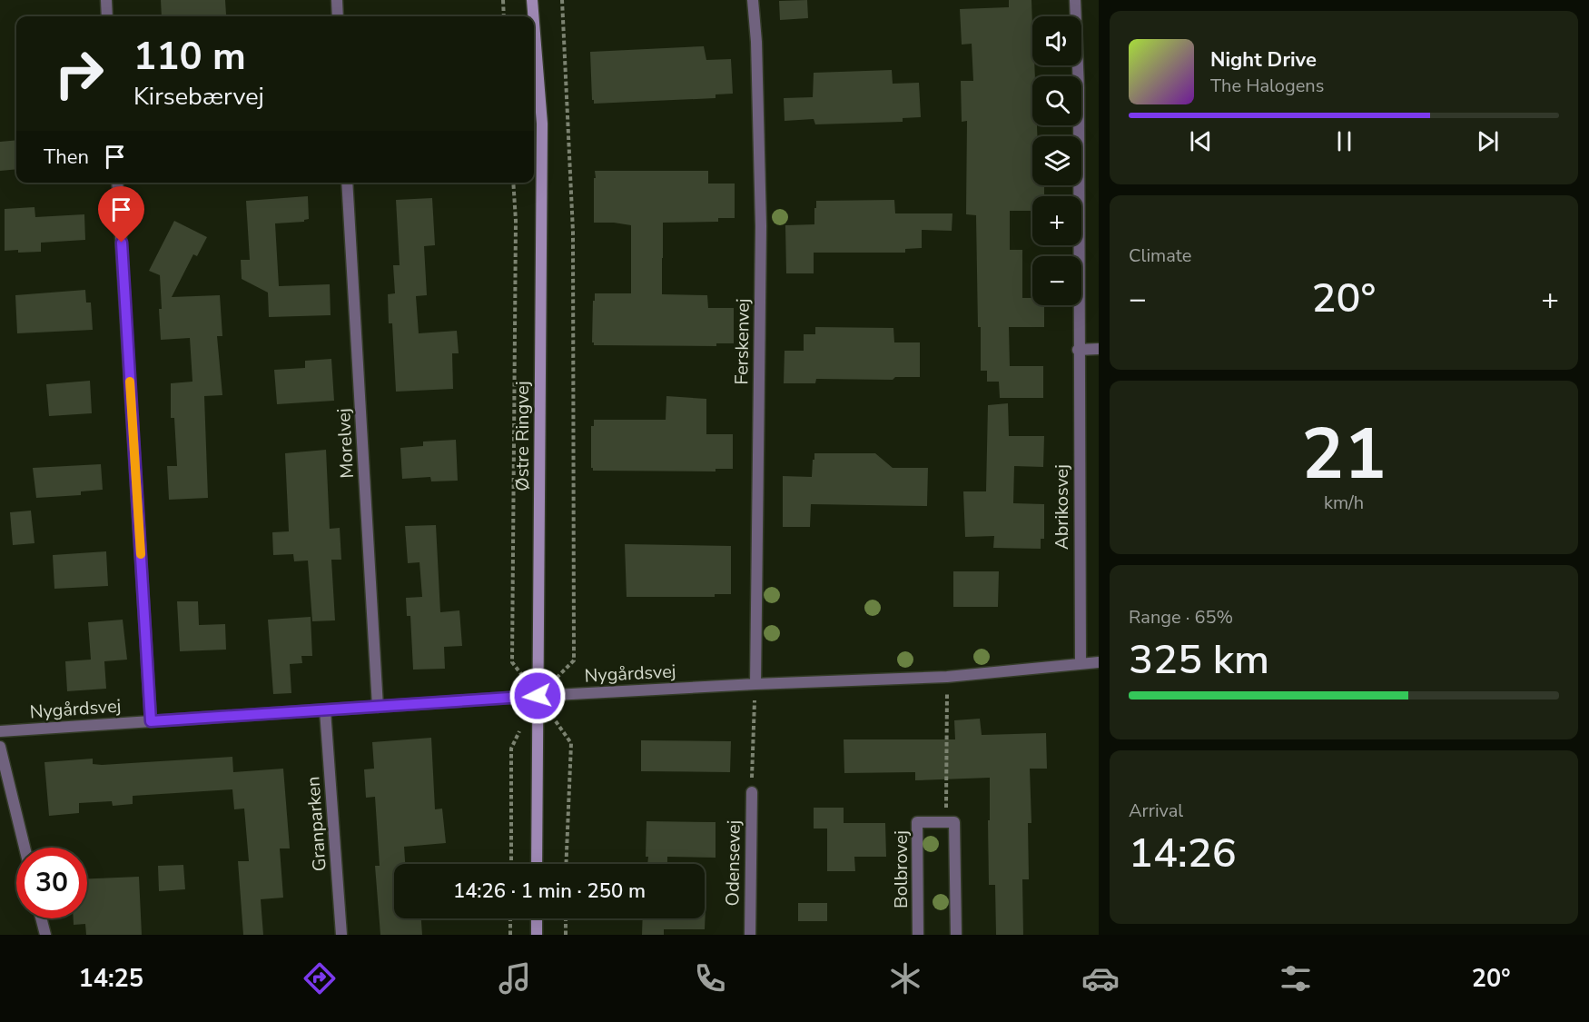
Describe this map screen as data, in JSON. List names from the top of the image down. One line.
{"streets":{"street":["Ferskenvej","Østre Ringvej","Morelvej","Abrikosvej","Nygårdsvej","Granparken","Odensevej","Bolbrovej"]},"crossings":[["Ferskenvej","Nygårdsvej"],["Østre Ringvej","Nygårdsvej"],["Morelvej","Nygårdsvej"],["Abrikosvej","Nygårdsvej"],["Nygårdsvej","Granparken"]],"page":{"map_buttons":["+","−"],"turn":["110 m","Kirsebærvej"],"song":["Night Drive","The Halogens"],"then":"Then","tile":["Climate",["21","km/h"],["Range · 65%","325 km"],["Arrival","14:26"]],"heat":["−","20°","+"],"limit":"30","trip":"14:26 · 1 min · 250 m","tabs":["14:25","20°"]}}
